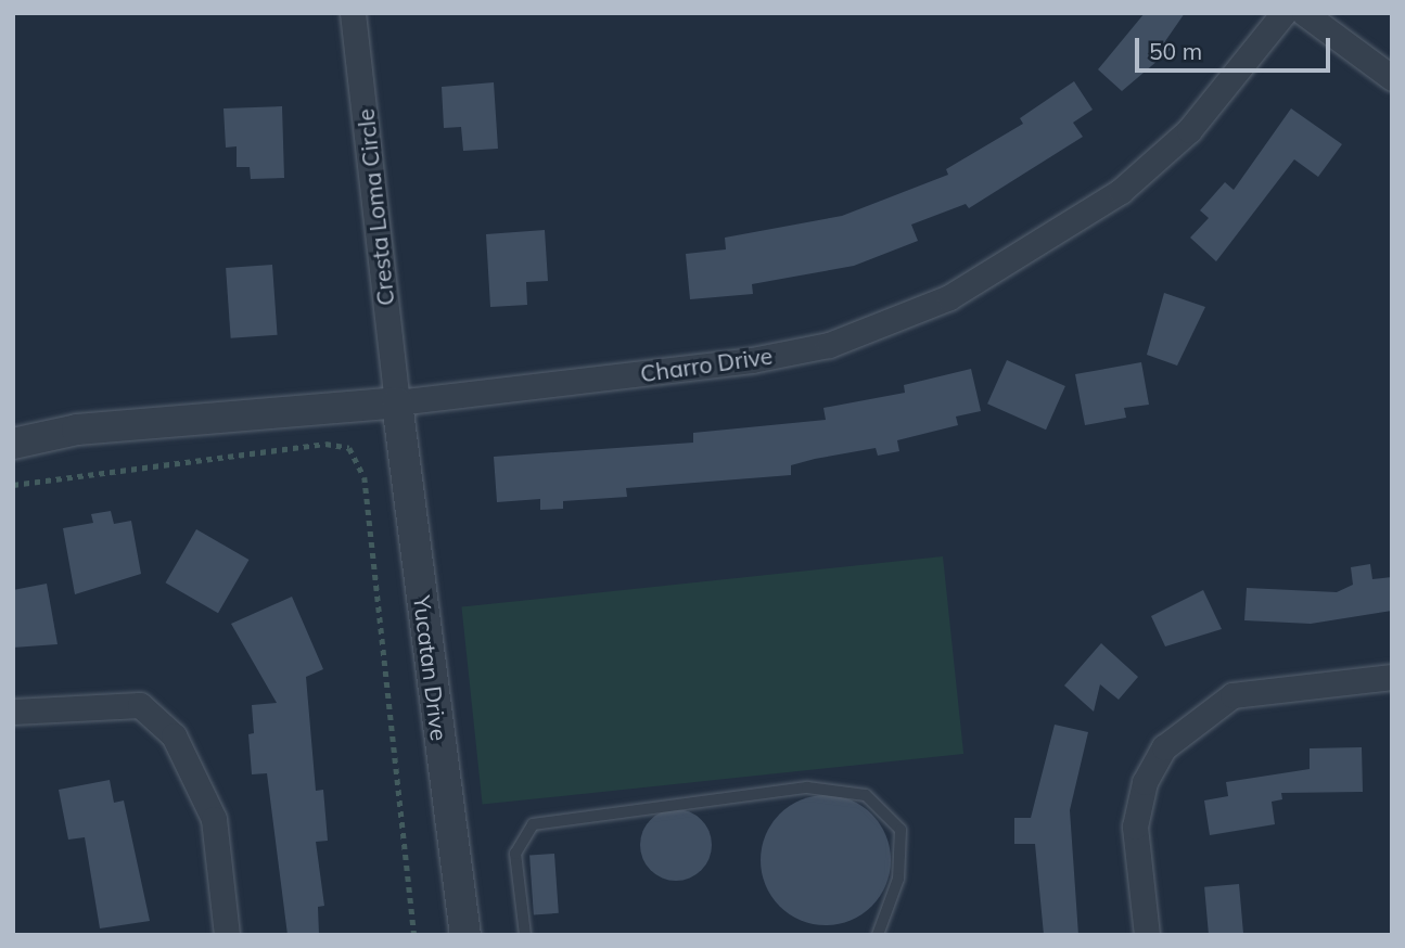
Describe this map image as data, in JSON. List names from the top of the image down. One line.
{"streets":{"street":["Cresta Loma Circle","Charro Drive","Yucatan Drive"]},"crossings":[["Cresta Loma Circle","Charro Drive"],["Cresta Loma Circle","Yucatan Drive"],["Charro Drive","Yucatan Drive"]],"scale_bar":"50 m"}
